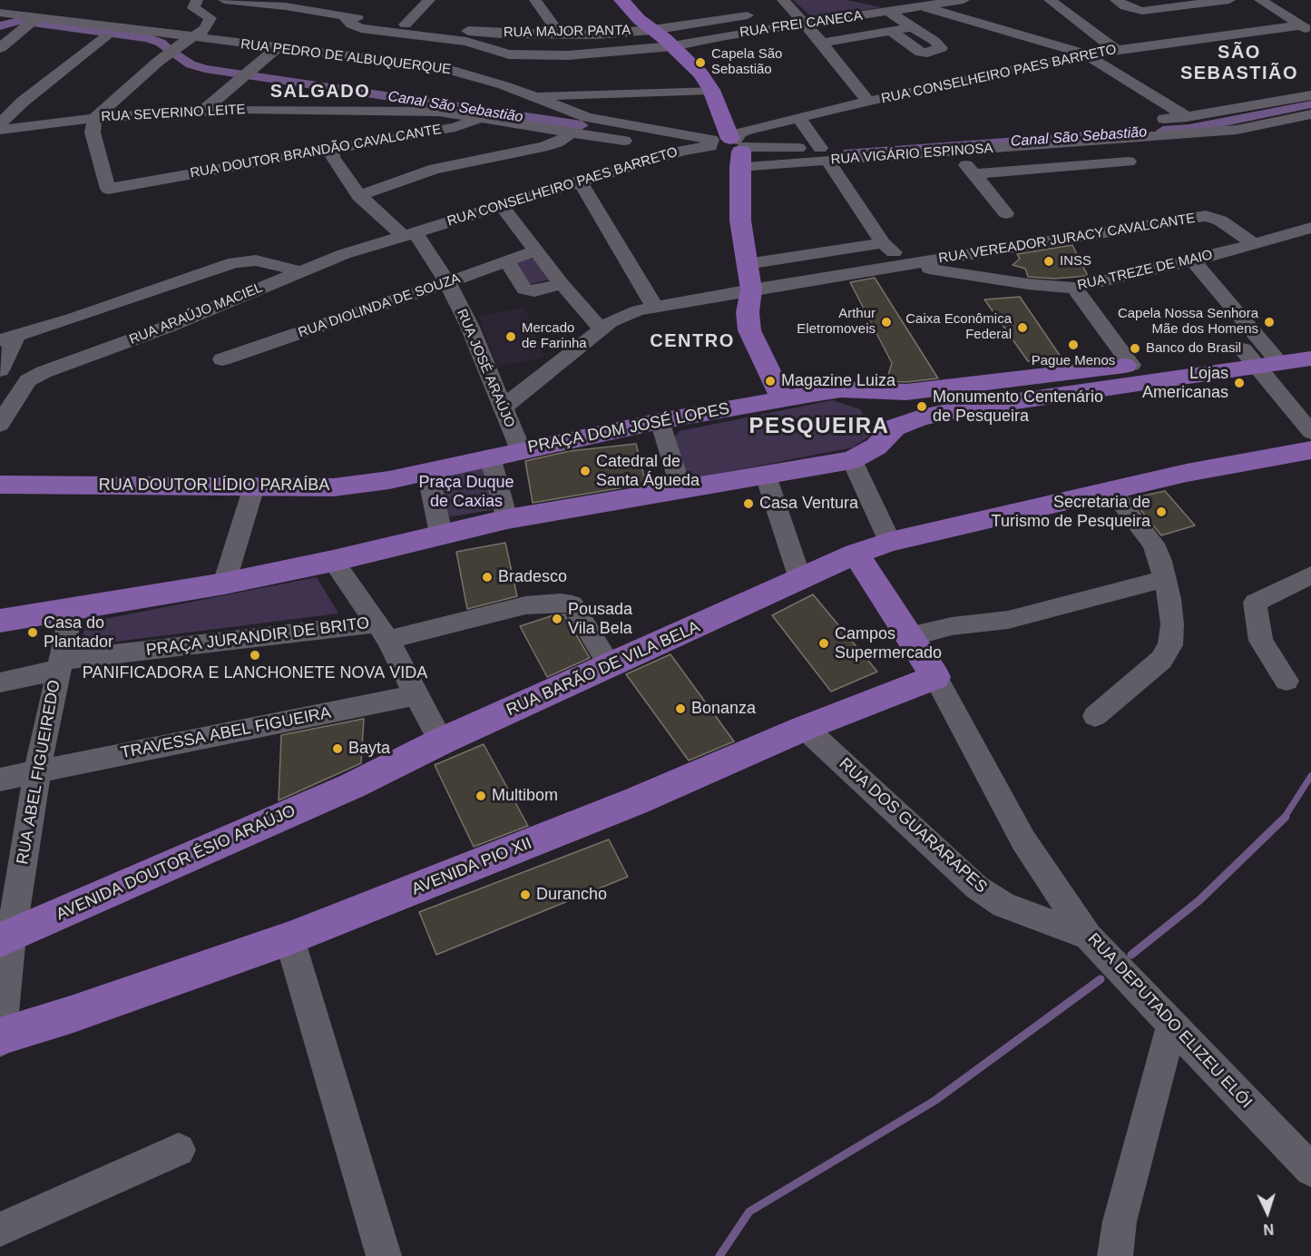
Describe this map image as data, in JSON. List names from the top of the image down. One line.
{"streets":{"main road":["PRAÇA DOM JOSÉ LOPES","RUA DOUTOR LÍDIO PARAÍBA","RUA BARÃO DE VILA BELA","AVENIDA DOUTOR ÉSIO ARAÚJO","AVENIDA PIO XII","RUA DEPUTADO ELIZEU ELÓI"],"street":["RUA FREI CANECA","RUA MAJOR PANTA","RUA PEDRO DE ALBUQUERQUE","RUA CONSELHEIRO PAES BARRETO","RUA SEVERINO LEITE","RUA DOUTOR BRANDÃO CAVALCANTE","RUA VIGÁRIO ESPINOSA","RUA VEREADOR JURACY CAVALCANTE","RUA TREZE DE MAIO","RUA DIOLINDA DE SOUZA","RUA ARAÚJO MACIEL","RUA JOSÉ ARAÚJO","PRAÇA JURANDIR DE BRITO","TRAVESSA ABEL FIGUEIRA","RUA ABEL FIGUEIREDO","RUA DOS GUARARAPES"]},"crossings":[["RUA FREI CANECA","RUA MAJOR PANTA"],["RUA MAJOR PANTA","RUA PEDRO DE ALBUQUERQUE"],["RUA PEDRO DE ALBUQUERQUE","RUA CONSELHEIRO PAES BARRETO"],["RUA PEDRO DE ALBUQUERQUE","RUA VIGÁRIO ESPINOSA"],["RUA CONSELHEIRO PAES BARRETO","RUA DOUTOR BRANDÃO CAVALCANTE"],["RUA CONSELHEIRO PAES BARRETO","RUA VIGÁRIO ESPINOSA"],["RUA CONSELHEIRO PAES BARRETO","RUA ARAÚJO MACIEL"],["RUA CONSELHEIRO PAES BARRETO","RUA JOSÉ ARAÚJO"],["RUA SEVERINO LEITE","RUA DOUTOR BRANDÃO CAVALCANTE"],["RUA DOUTOR BRANDÃO CAVALCANTE","RUA JOSÉ ARAÚJO"],["RUA VEREADOR JURACY CAVALCANTE","RUA TREZE DE MAIO"],["RUA VEREADOR JURACY CAVALCANTE","RUA JOSÉ ARAÚJO"],["RUA DIOLINDA DE SOUZA","RUA JOSÉ ARAÚJO"],["RUA ARAÚJO MACIEL","RUA JOSÉ ARAÚJO"],["RUA JOSÉ ARAÚJO","PRAÇA DOM JOSÉ LOPES"],["PRAÇA DOM JOSÉ LOPES","RUA DOUTOR LÍDIO PARAÍBA"],["PRAÇA JURANDIR DE BRITO","RUA ABEL FIGUEIREDO"],["RUA BARÃO DE VILA BELA","AVENIDA DOUTOR ÉSIO ARAÚJO"],["RUA BARÃO DE VILA BELA","RUA DEPUTADO ELIZEU ELÓI"],["TRAVESSA ABEL FIGUEIRA","RUA ABEL FIGUEIREDO"],["RUA ABEL FIGUEIREDO","AVENIDA DOUTOR ÉSIO ARAÚJO"],["RUA ABEL FIGUEIREDO","AVENIDA PIO XII"],["RUA DOS GUARARAPES","AVENIDA PIO XII"],["RUA DOS GUARARAPES","RUA DEPUTADO ELIZEU ELÓI"],["AVENIDA PIO XII","RUA DEPUTADO ELIZEU ELÓI"]],"districts":["SÃO SEBASTIÃO","SALGADO","CENTRO","PESQUEIRA"],"water":["Canal São Sebastião"],"parks":["Praça Duque de Caxias"],"places":["Capela São Sebastião","INSS","Arthur Eletromoveis","Capela Nossa Senhora Mãe dos Homens","Caixa Econômica Federal","Mercado de Farinha","Pague Menos","Banco do Brasil","Magazine Luiza","Lojas Americanas","Monumento Centenário de Pesqueira","Catedral de Santa Águeda","Casa Ventura","Secretaria de Turismo de Pesqueira","Bradesco","Pousada Vila Bela","Casa do Plantador","Campos Supermercado","PANIFICADORA E LANCHONETE NOVA VIDA","Bonanza","Bayta","Multibom","Durancho"],"north":"bottom"}
